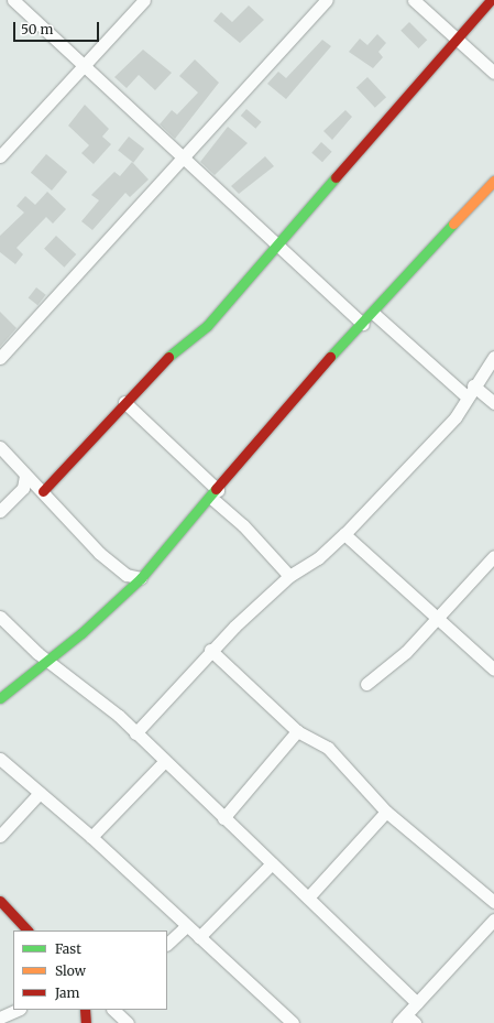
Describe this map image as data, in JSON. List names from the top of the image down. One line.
{"legend":["Fast","Slow","Jam"],"scale_bar":"50 m"}
